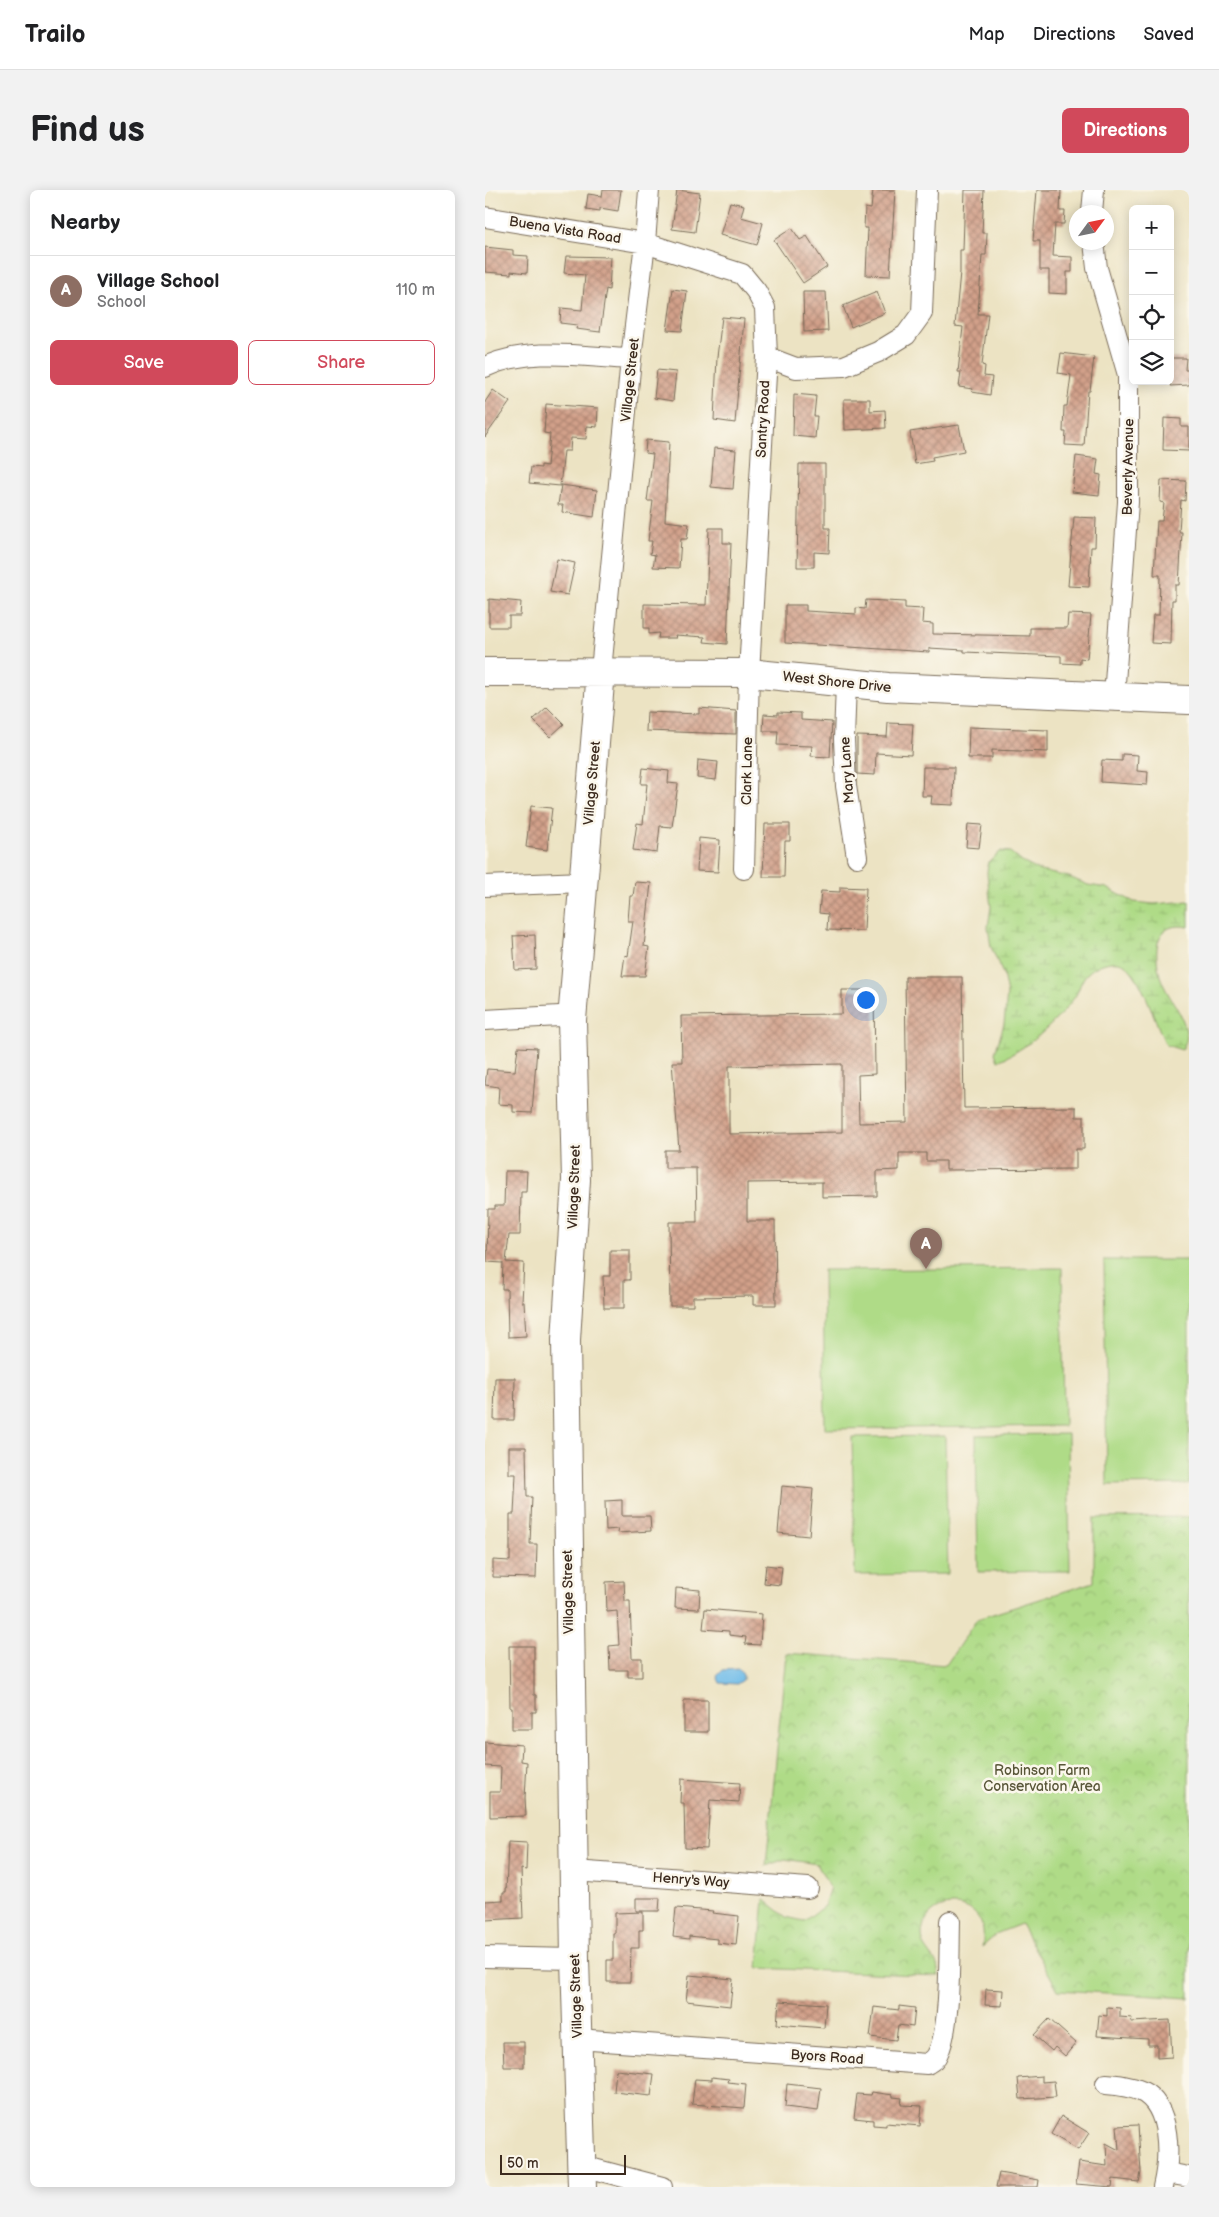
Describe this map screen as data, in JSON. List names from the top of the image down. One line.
{"streets":{"main road":["Village Street","West Shore Drive"],"street":["Buena Vista Road","Santry Road","Beverly Avenue","Mary Lane","Clark Lane","Henry's Way","Byors Road"]},"crossings":[["Buena Vista Road","Village Street"],["Buena Vista Road","Santry Road"],["Village Street","Santry Road"],["Village Street","West Shore Drive"],["Village Street","Henry's Way"],["Village Street","Byors Road"],["Santry Road","West Shore Drive"],["Santry Road","Clark Lane"],["Beverly Avenue","West Shore Drive"],["West Shore Drive","Mary Lane"],["West Shore Drive","Clark Lane"]],"parks":["Robinson Farm Conservation Area"],"scale_bar":"50 m","north":"top right","page":{"header":"Trailo","nav":["Map","Directions","Saved"],"buttons":["Directions",["Save","Share"]],"title":"Find us","heading":"Nearby","map_buttons":["+","−"],"list":[{"mark":"A","name":"Village School","note":"School","value":"110 m"}],"pins":"A","scale":"50 m"}}
